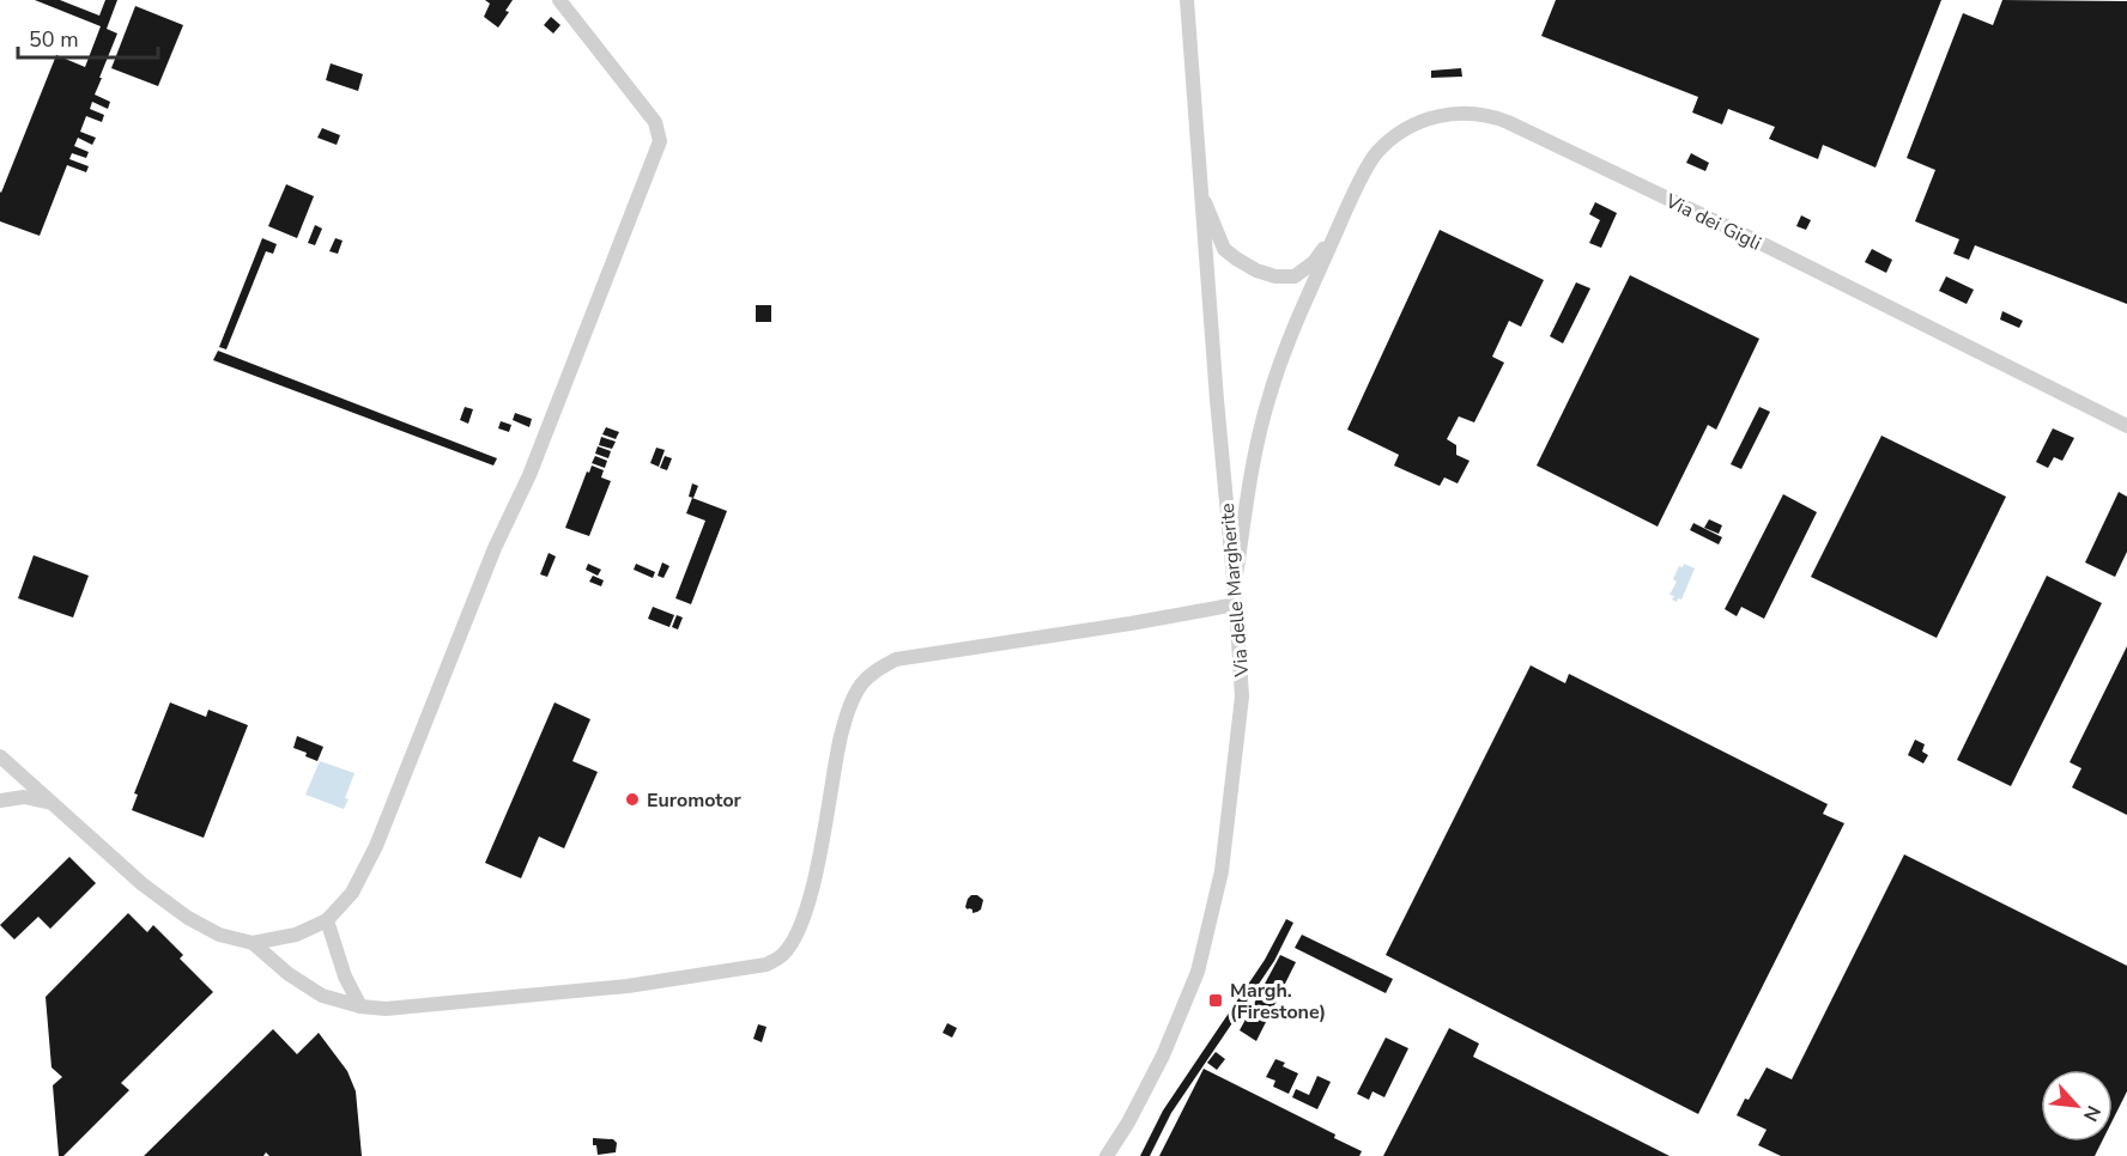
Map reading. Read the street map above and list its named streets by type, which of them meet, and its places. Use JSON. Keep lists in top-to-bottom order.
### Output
{
  "streets": {
    "street": ["Via dei Gigli", "Via delle Margherite"]
  },
  "crossings": [
    ["Via dei Gigli", "Via delle Margherite"]
  ],
  "places": {
    "other": ["Euromotor"],
    "transit": ["Margh. (Firestone)"]
  },
  "scale_bar": "50 m",
  "north": "bottom right"
}
